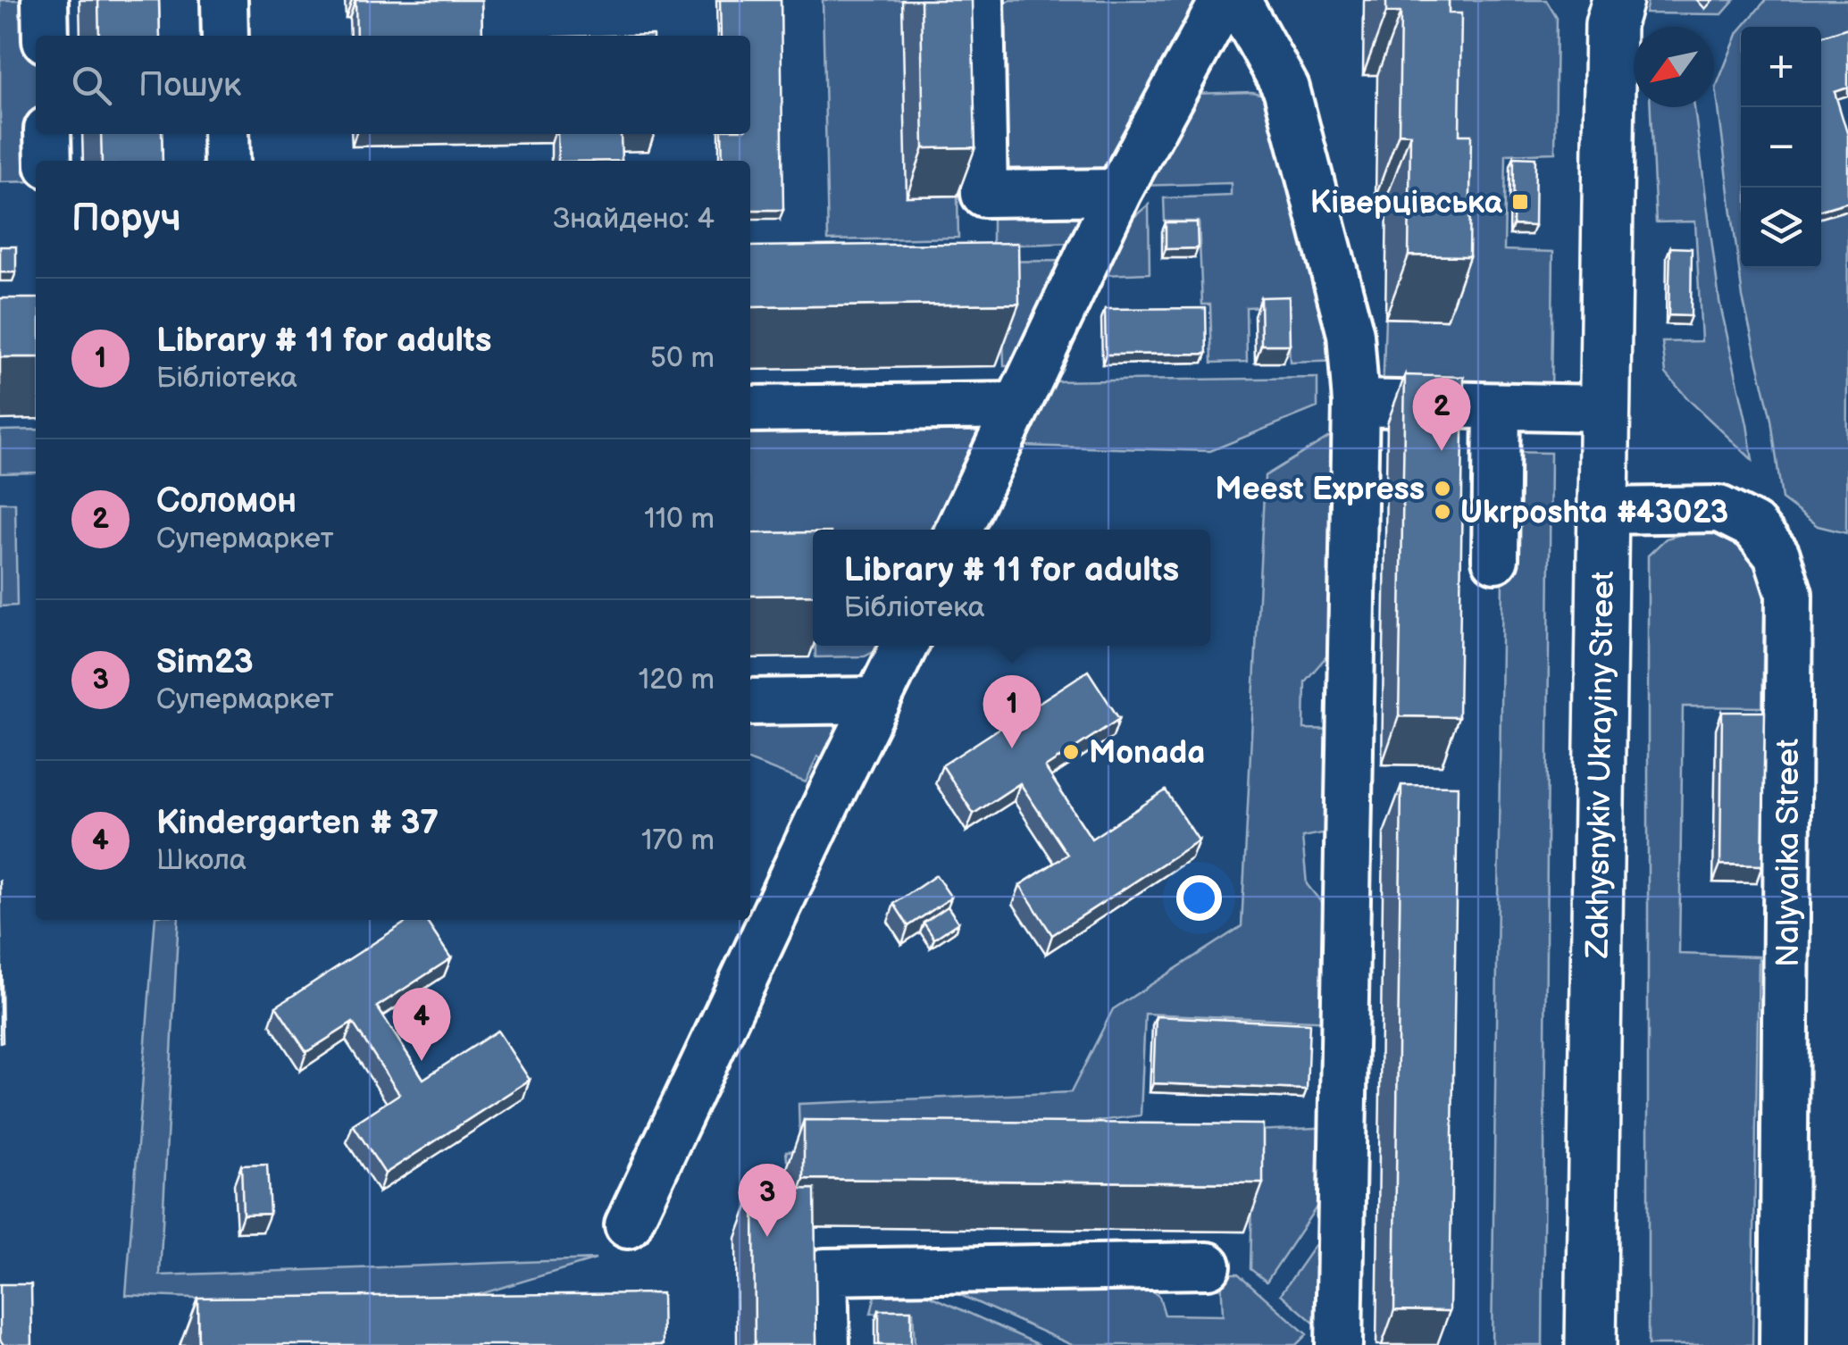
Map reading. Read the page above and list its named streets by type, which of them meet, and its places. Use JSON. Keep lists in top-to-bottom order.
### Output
{
  "streets": {
    "main road": ["Zakhysnykiv Ukrayiny Street"],
    "street": ["Nalyvaika Street"]
  },
  "crossings": [
    ["Zakhysnykiv Ukrayiny Street", "Nalyvaika Street"]
  ],
  "places": {
    "transit": ["Ківерцівська"],
    "other": ["Meest Express", "Ukrposhta #43023", "Monada"]
  },
  "north": "bottom left",
  "page": {
    "map_buttons": ["+", "−"],
    "search": "Пошук",
    "heading": ["Поруч", "Знайдено: 4"],
    "list": [
      {
        "mark": "1",
        "name": "Library # 11 for adults",
        "note": "Бібліотека",
        "value": "50 m"
      },
      {
        "mark": "2",
        "name": "Соломон",
        "note": "Супермаркет",
        "value": "110 m"
      },
      {
        "mark": "3",
        "name": "Sim23",
        "note": "Супермаркет",
        "value": "120 m"
      },
      {
        "mark": "4",
        "name": "Kindergarten # 37",
        "note": "Школа",
        "value": "170 m"
      }
    ],
    "pins": [
      "2",
      "1",
      "4",
      "3"
    ],
    "popup": ["Library # 11 for adults", "Бібліотека"]
  }
}
